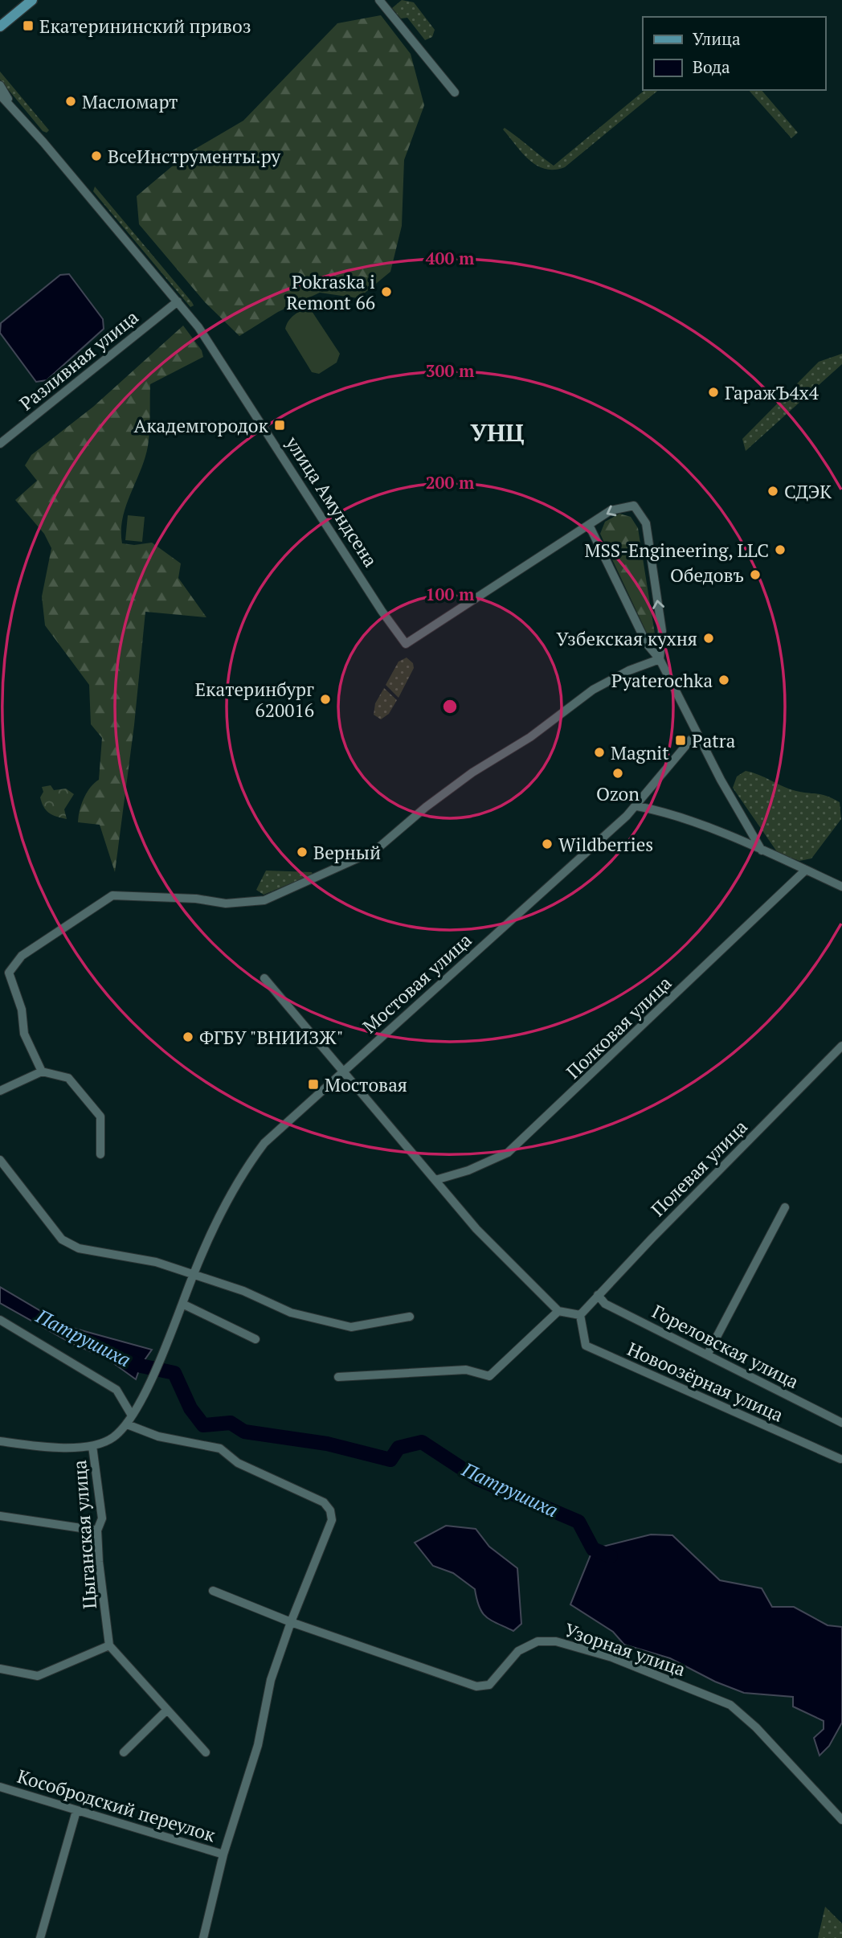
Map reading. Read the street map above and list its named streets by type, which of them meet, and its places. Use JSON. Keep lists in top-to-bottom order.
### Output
{
  "streets": {
    "street": [
      "Разливная улица",
      "улица Амундсена",
      "Мостовая улица",
      "Полковая улица",
      "Полевая улица",
      "Гореловская улица",
      "Новоозёрная улица",
      "Цыганская улица",
      "Узорная улица",
      "Кособродский переулок"
    ]
  },
  "crossings": [
    ["Разливная улица", "улица Амундсена"],
    ["Полевая улица", "Гореловская улица"],
    ["Полевая улица", "Новоозёрная улица"]
  ],
  "districts": ["УНЦ"],
  "water": ["Патрушиха"],
  "places": {
    "transit": [
      "Екатерининский привоз",
      "Академгородок",
      "Patra",
      "Мостовая"
    ],
    "other": [
      "Масломарт",
      "ВсеИнструменты.ру",
      "Pokraska i Remont 66",
      "ГаражЪ4х4",
      "СДЭК",
      "MSS-Engineering, LLC",
      "Обедовъ",
      "Узбекская кухня",
      "Pyaterochka",
      "Екатеринбург 620016",
      "Magnit",
      "Ozon",
      "Wildberries",
      "Верный",
      "ФГБУ \"ВНИИЗЖ\""
    ]
  },
  "legend": ["Улица", "Вода"],
  "rings": [
    "400 m",
    "300 m",
    "200 m",
    "100 m"
  ]
}
